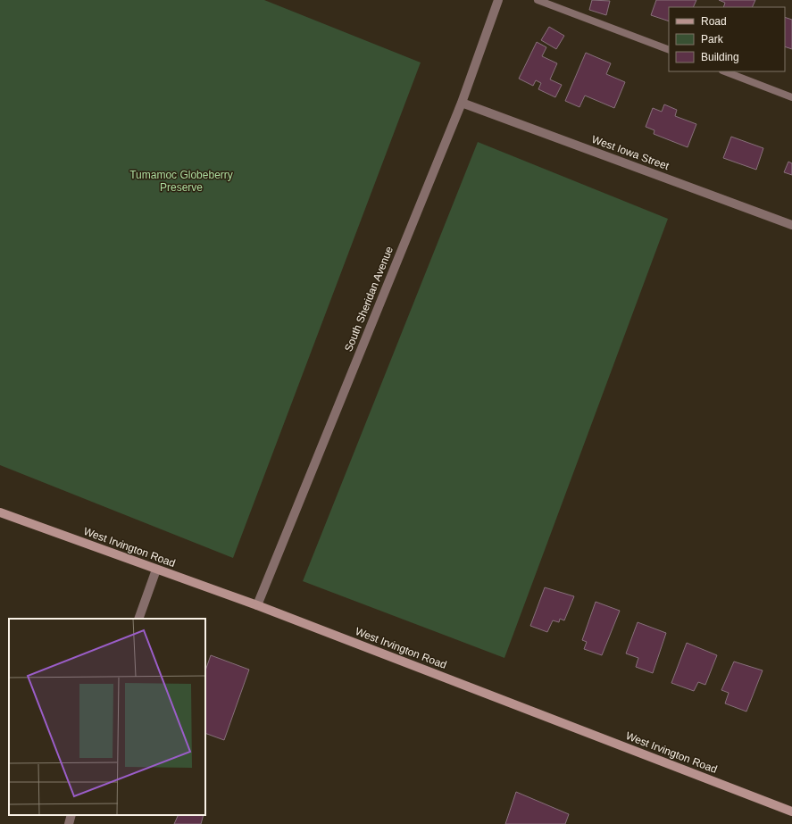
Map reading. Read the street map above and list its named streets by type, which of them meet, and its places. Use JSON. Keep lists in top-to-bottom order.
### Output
{
  "streets": {
    "street": ["West Iowa Street", "South Sheridan Avenue", "West Irvington Road"]
  },
  "crossings": [
    ["West Iowa Street", "South Sheridan Avenue"],
    ["South Sheridan Avenue", "West Irvington Road"]
  ],
  "parks": ["Tumamoc Globeberry Preserve"],
  "legend": ["Road", "Park", "Building"]
}
